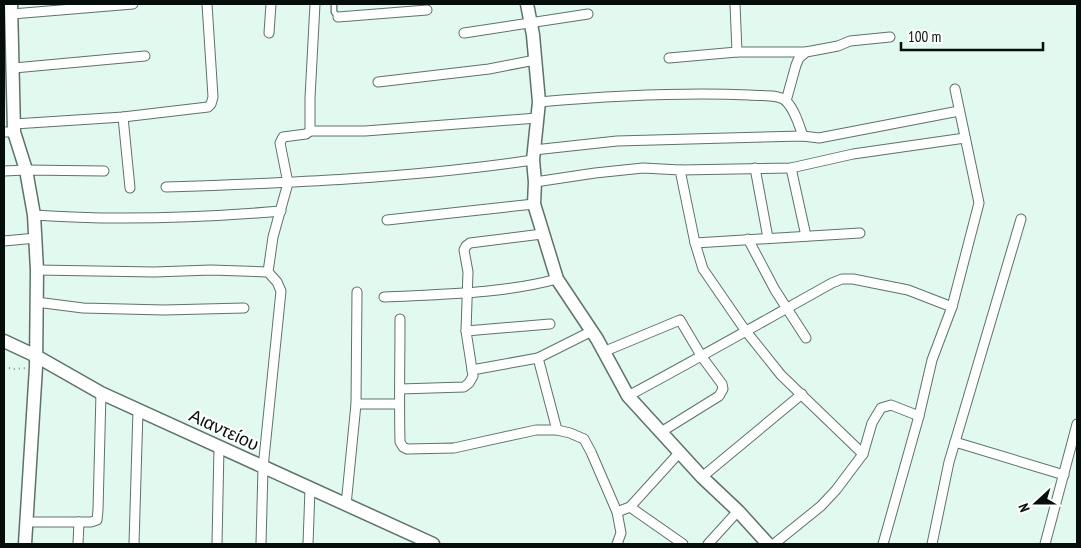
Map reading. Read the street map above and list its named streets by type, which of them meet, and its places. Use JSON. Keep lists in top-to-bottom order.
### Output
{
  "streets": {
    "street": ["Αιαντείου"]
  },
  "scale_bar": "100 m",
  "north": "left"
}
